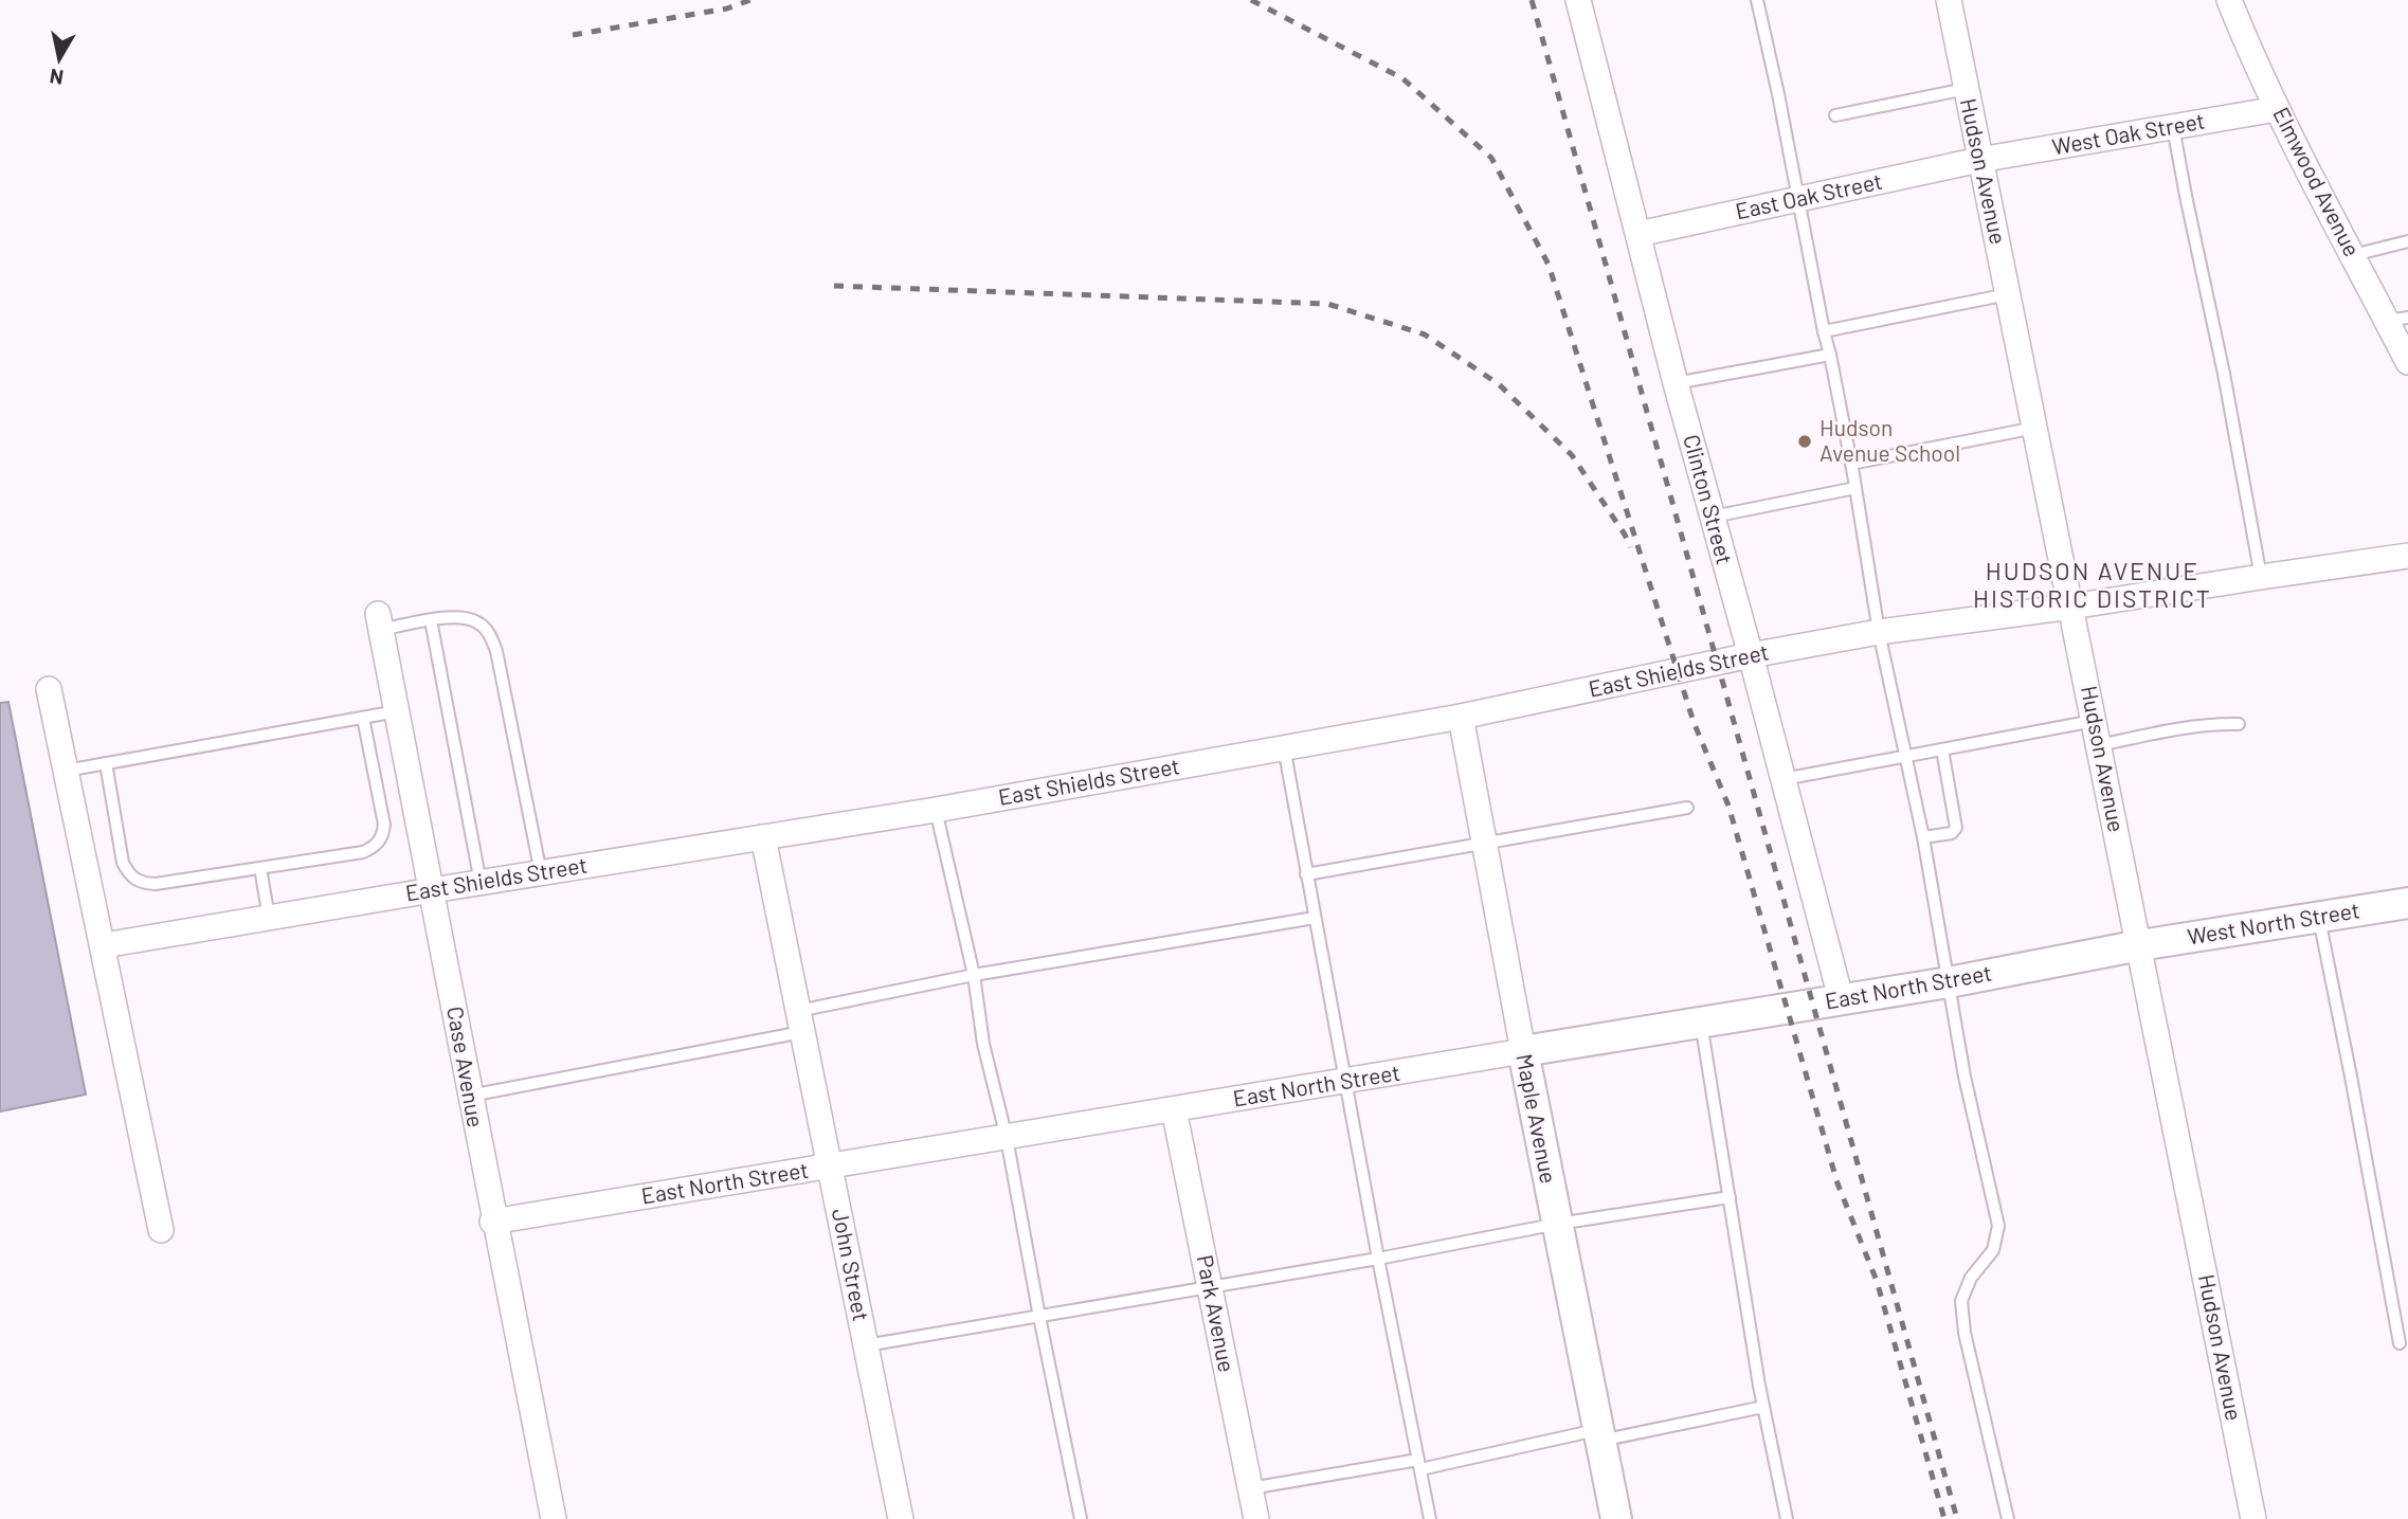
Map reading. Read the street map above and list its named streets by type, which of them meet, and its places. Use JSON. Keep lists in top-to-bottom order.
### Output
{
  "streets": {
    "street": [
      "West Oak Street",
      "Hudson Avenue",
      "Elmwood Avenue",
      "East Oak Street",
      "Clinton Street",
      "East Shields Street",
      "West North Street",
      "East North Street",
      "Case Avenue",
      "Maple Avenue",
      "John Street",
      "Park Avenue"
    ]
  },
  "crossings": [
    ["West Oak Street", "Hudson Avenue"],
    ["West Oak Street", "Elmwood Avenue"],
    ["West Oak Street", "East Oak Street"],
    ["Hudson Avenue", "East Oak Street"],
    ["Hudson Avenue", "East Shields Street"],
    ["Hudson Avenue", "West North Street"],
    ["Hudson Avenue", "East North Street"],
    ["East Oak Street", "Clinton Street"],
    ["Clinton Street", "East Shields Street"],
    ["Clinton Street", "East North Street"],
    ["East Shields Street", "Case Avenue"],
    ["East Shields Street", "Maple Avenue"],
    ["East Shields Street", "John Street"],
    ["West North Street", "East North Street"],
    ["East North Street", "Case Avenue"],
    ["East North Street", "Maple Avenue"],
    ["East North Street", "John Street"],
    ["East North Street", "Park Avenue"]
  ],
  "districts": ["HUDSON AVENUE HISTORIC DISTRICT"],
  "places": ["Hudson Avenue School"],
  "north": "bottom"
}
